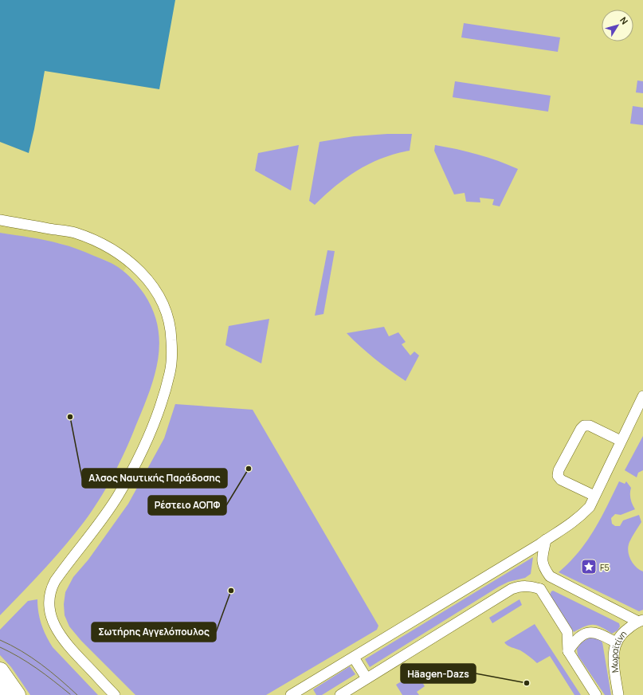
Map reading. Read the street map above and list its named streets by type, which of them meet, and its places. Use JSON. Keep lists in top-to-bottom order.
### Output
{
  "streets": {
    "street": ["Μωραϊτίνη"]
  },
  "places": {
    "other": [
      "Αλσος Ναυτικής Παράδοσης",
      "Ρέστειο ΑΟΠΦ",
      "Σωτήρης Αγγελόπουλος",
      "Häagen-Dazs"
    ],
    "place": ["F5"]
  },
  "north": "top right"
}
